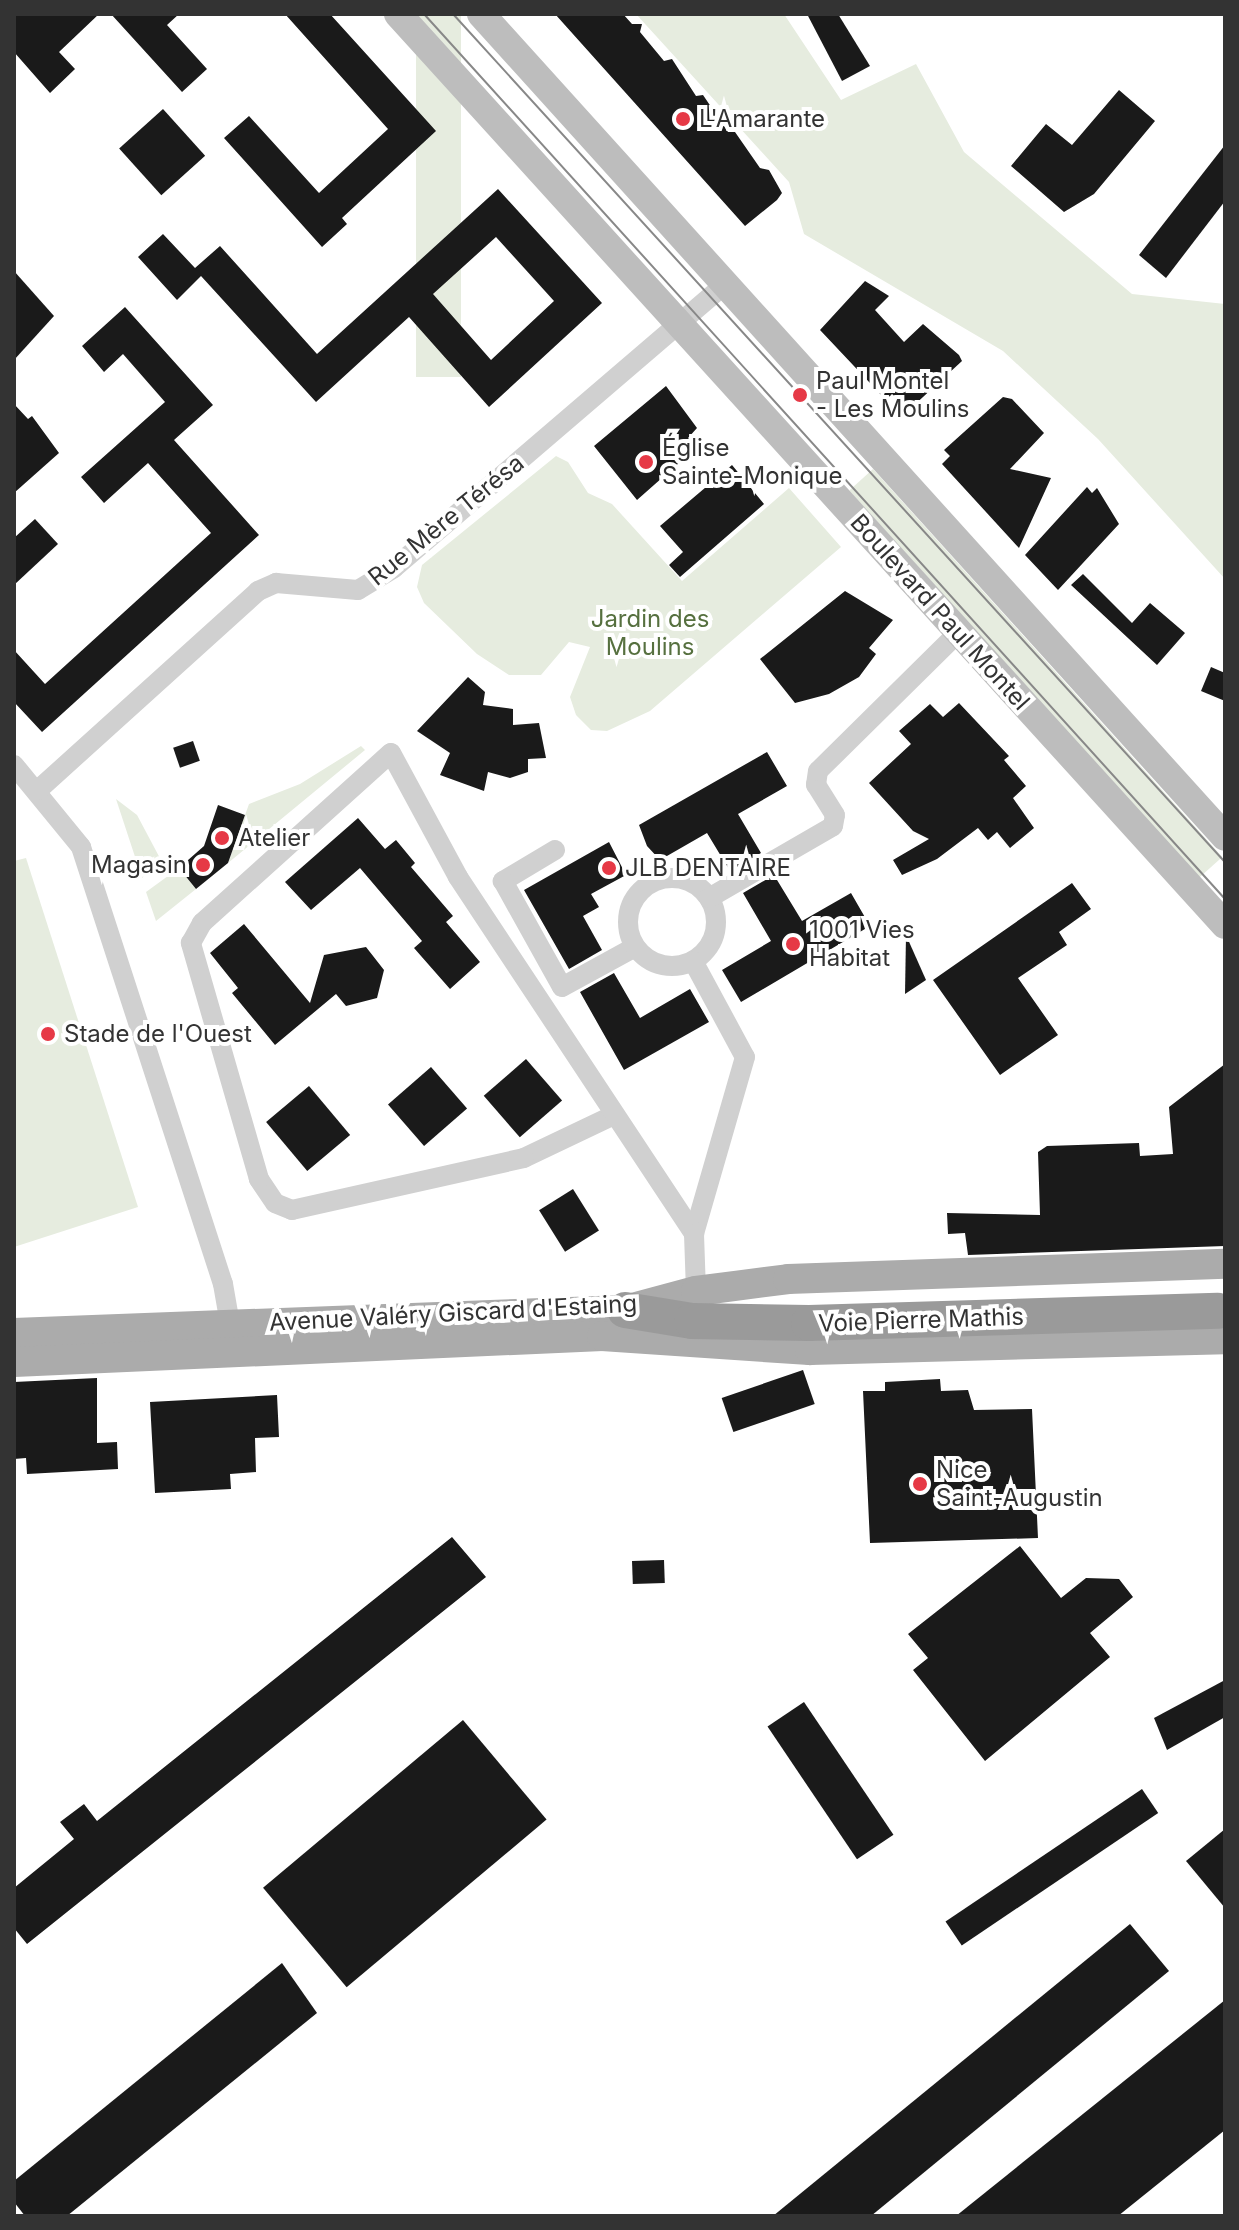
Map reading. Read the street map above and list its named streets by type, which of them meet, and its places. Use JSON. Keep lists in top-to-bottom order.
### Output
{
  "streets": {
    "highway": ["Voie Pierre Mathis"],
    "main road": ["Boulevard Paul Montel", "Avenue Valéry Giscard d'Estaing"],
    "street": ["Rue Mère Térésa"]
  },
  "crossings": [
    ["Rue Mère Térésa", "Boulevard Paul Montel"],
    ["Avenue Valéry Giscard d'Estaing", "Voie Pierre Mathis"]
  ],
  "parks": ["Jardin des Moulins"],
  "places": [
    "L'Amarante",
    "Paul Montel - Les Moulins",
    "Église Sainte-Monique",
    "Atelier",
    "Magasin",
    "JLB DENTAIRE",
    "1001 Vies Habitat",
    "Stade de l'Ouest",
    "Nice Saint-Augustin"
  ]
}
